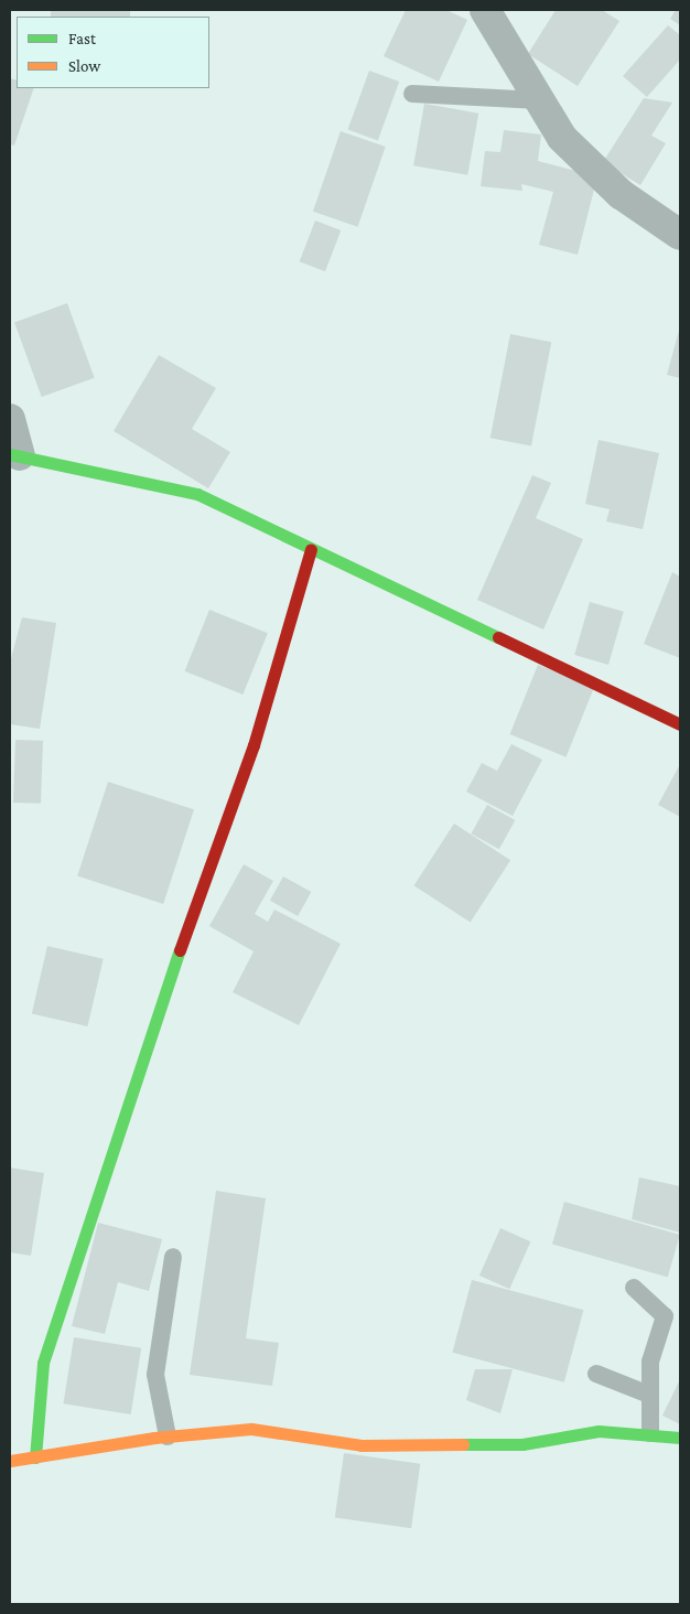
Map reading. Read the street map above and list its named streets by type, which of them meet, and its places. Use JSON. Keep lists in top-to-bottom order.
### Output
{
  "legend": ["Fast", "Slow"]
}
